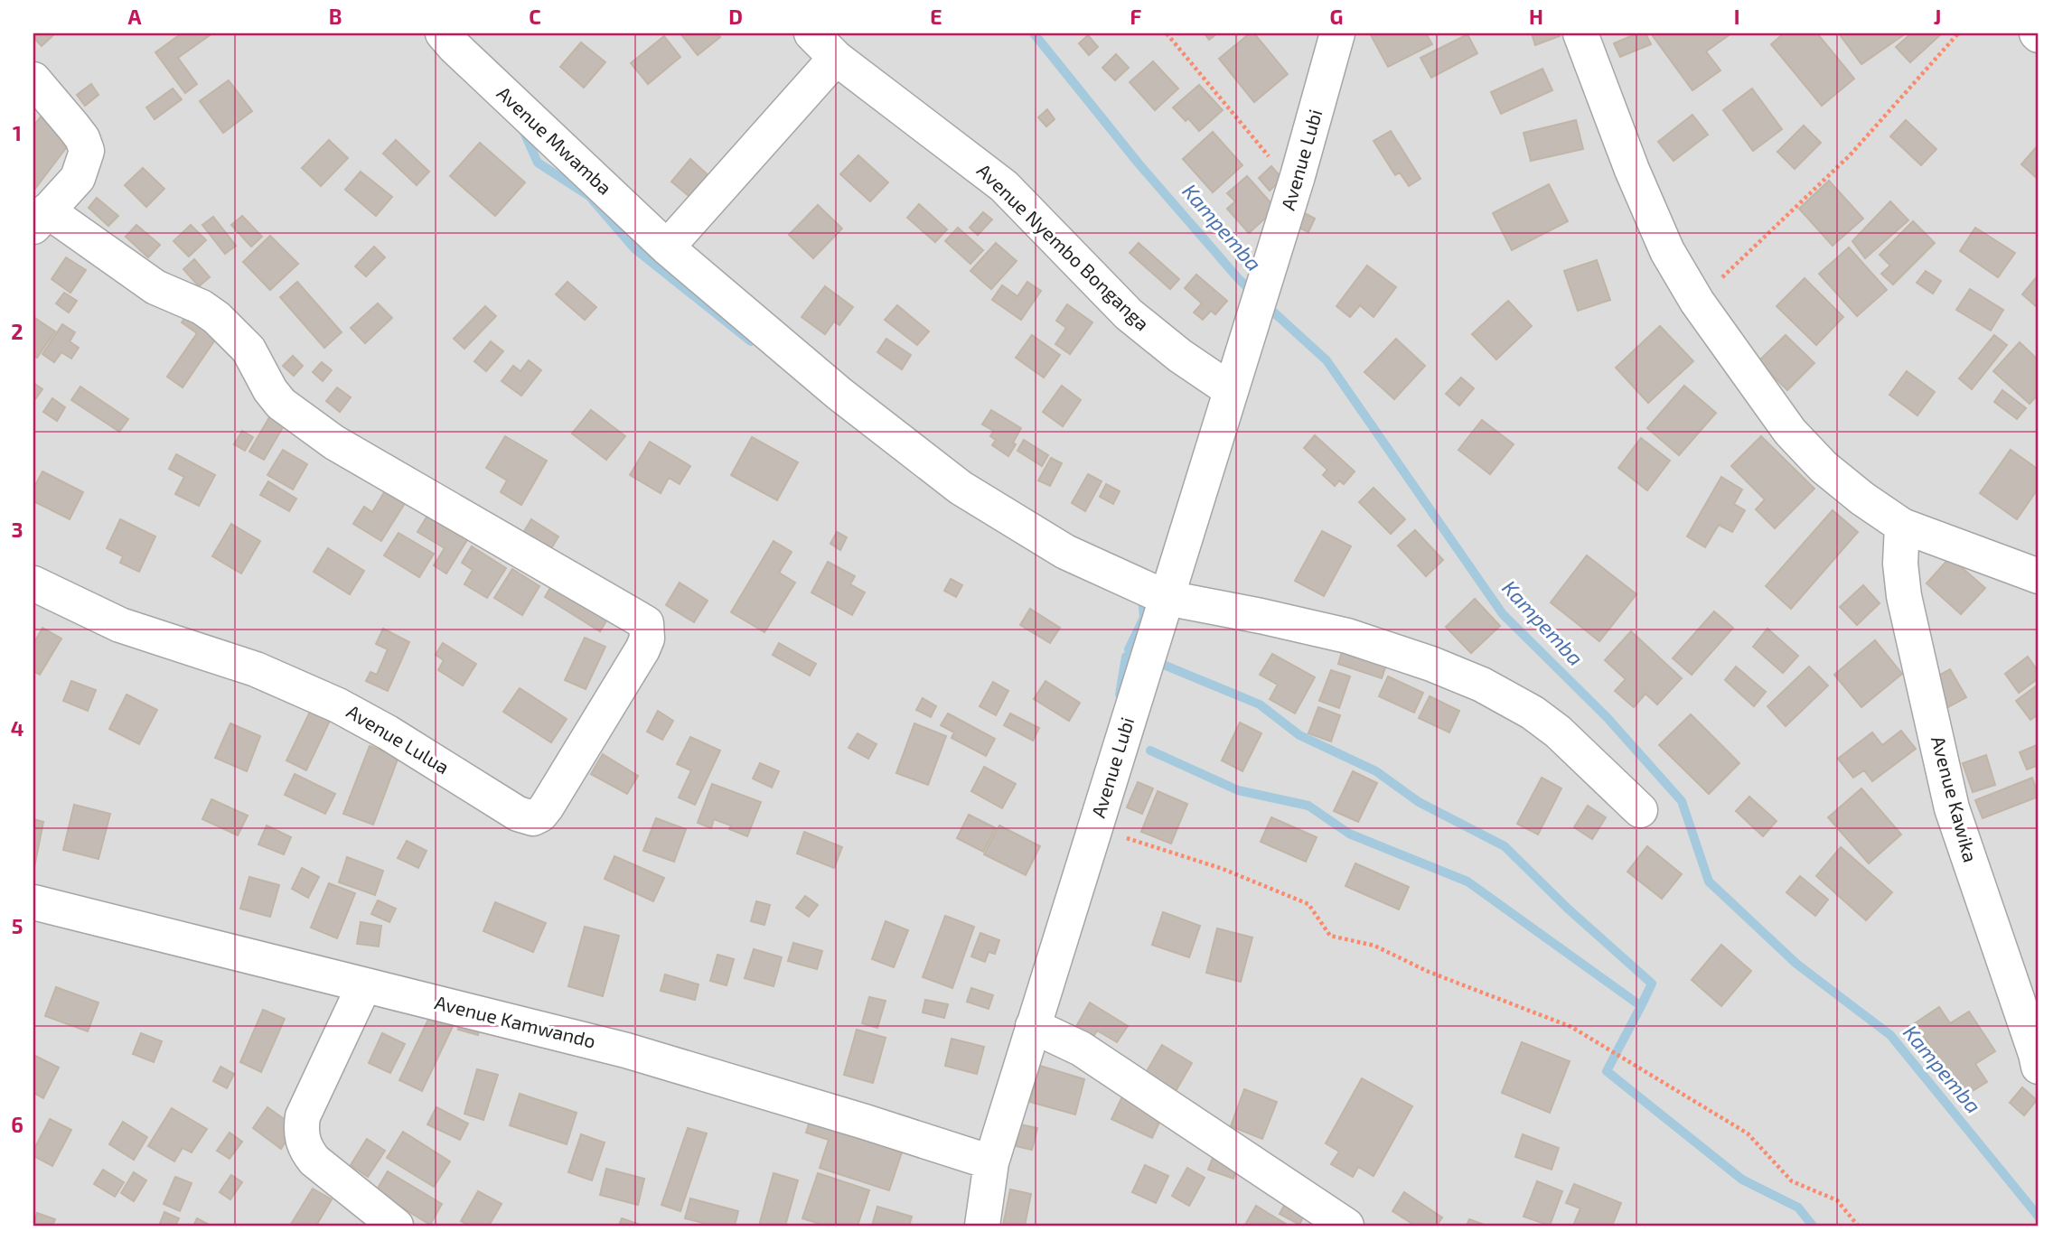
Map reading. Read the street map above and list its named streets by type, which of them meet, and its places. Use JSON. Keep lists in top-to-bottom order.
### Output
{
  "streets": {
    "street": [
      "Avenue Mwamba",
      "Avenue Lubi",
      "Avenue Nyembo Bonganga",
      "Avenue Lulua",
      "Avenue Kawika",
      "Avenue Kamwando"
    ]
  },
  "crossings": [
    ["Avenue Mwamba", "Avenue Lubi"],
    ["Avenue Lubi", "Avenue Nyembo Bonganga"],
    ["Avenue Lubi", "Avenue Kamwando"]
  ],
  "water": ["Kampemba"],
  "grid": {
    "columns": [
      "A",
      "B",
      "C",
      "D",
      "E",
      "F",
      "G",
      "H",
      "I",
      "J"
    ],
    "rows": [
      "1",
      "2",
      "3",
      "4",
      "5",
      "6"
    ]
  }
}
